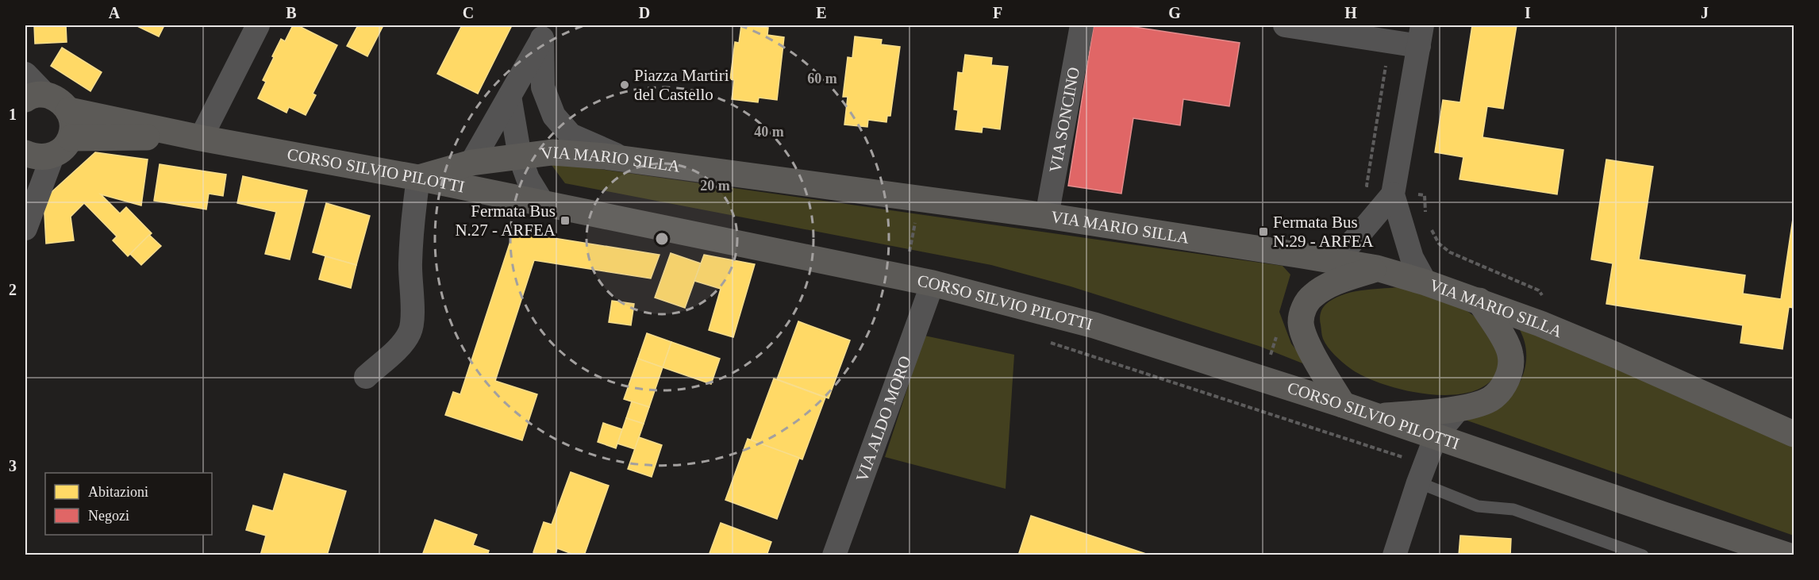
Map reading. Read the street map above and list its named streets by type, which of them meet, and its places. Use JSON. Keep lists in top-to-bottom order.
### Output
{
  "streets": {
    "street": [
      "VIA SONCINO",
      "VIA MARIO SILLA",
      "CORSO SILVIO PILOTTI",
      "VIA ALDO MORO"
    ]
  },
  "crossings": [
    ["VIA SONCINO", "VIA MARIO SILLA"],
    ["VIA MARIO SILLA", "CORSO SILVIO PILOTTI"],
    ["CORSO SILVIO PILOTTI", "VIA ALDO MORO"]
  ],
  "places": {
    "other": ["Piazza Martiri del Castello"],
    "transit": ["Fermata Bus N.27 - ARFEA", "Fermata Bus N.29 - ARFEA"]
  },
  "legend": ["Abitazioni", "Negozi"],
  "grid": {
    "columns": [
      "A",
      "B",
      "C",
      "D",
      "E",
      "F",
      "G",
      "H",
      "I",
      "J"
    ],
    "rows": ["1", "2", "3"]
  },
  "rings": ["60 m", "40 m", "20 m"]
}
